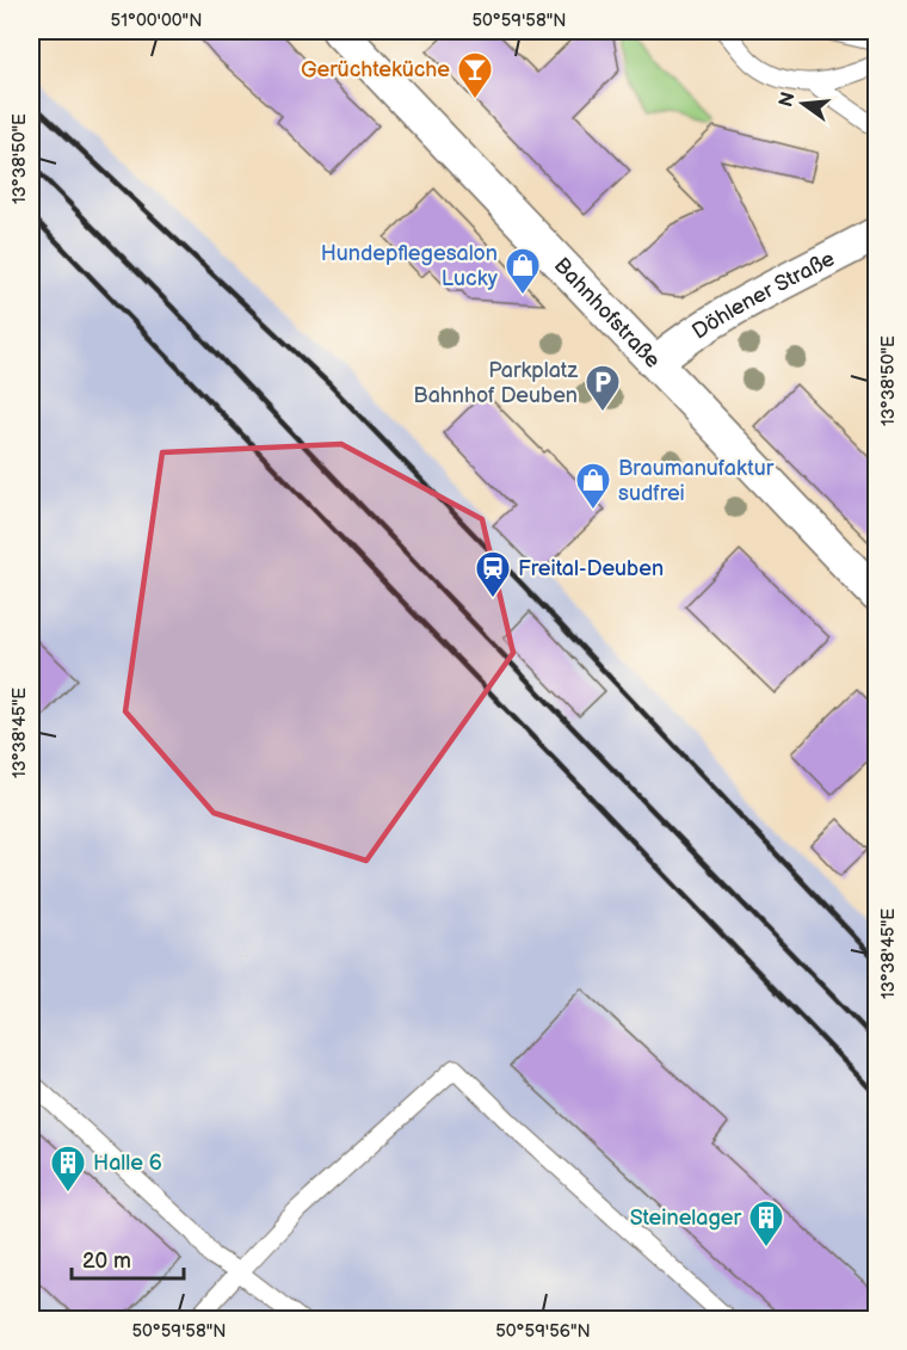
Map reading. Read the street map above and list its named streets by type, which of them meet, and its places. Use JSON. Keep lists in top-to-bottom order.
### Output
{
  "streets": {
    "street": ["Döhlener Straße", "Bahnhofstraße"]
  },
  "crossings": [
    ["Döhlener Straße", "Bahnhofstraße"]
  ],
  "places": {
    "bar": ["Gerüchteküche"],
    "shop": ["Hundepflegesalon Lucky", "Braumanufaktur sudfrei"],
    "parking": ["Parkplatz Bahnhof Deuben"],
    "station": ["Freital-Deuben"],
    "building": ["Halle 6", "Steinelager"]
  },
  "scale_bar": "20 m",
  "north": "left",
  "coordinates": [
    "51°00'00\"N",
    "50°59'58\"N",
    "13°38'50\"E",
    "13°38'45\"E",
    "50°59'56\"N"
  ]
}
